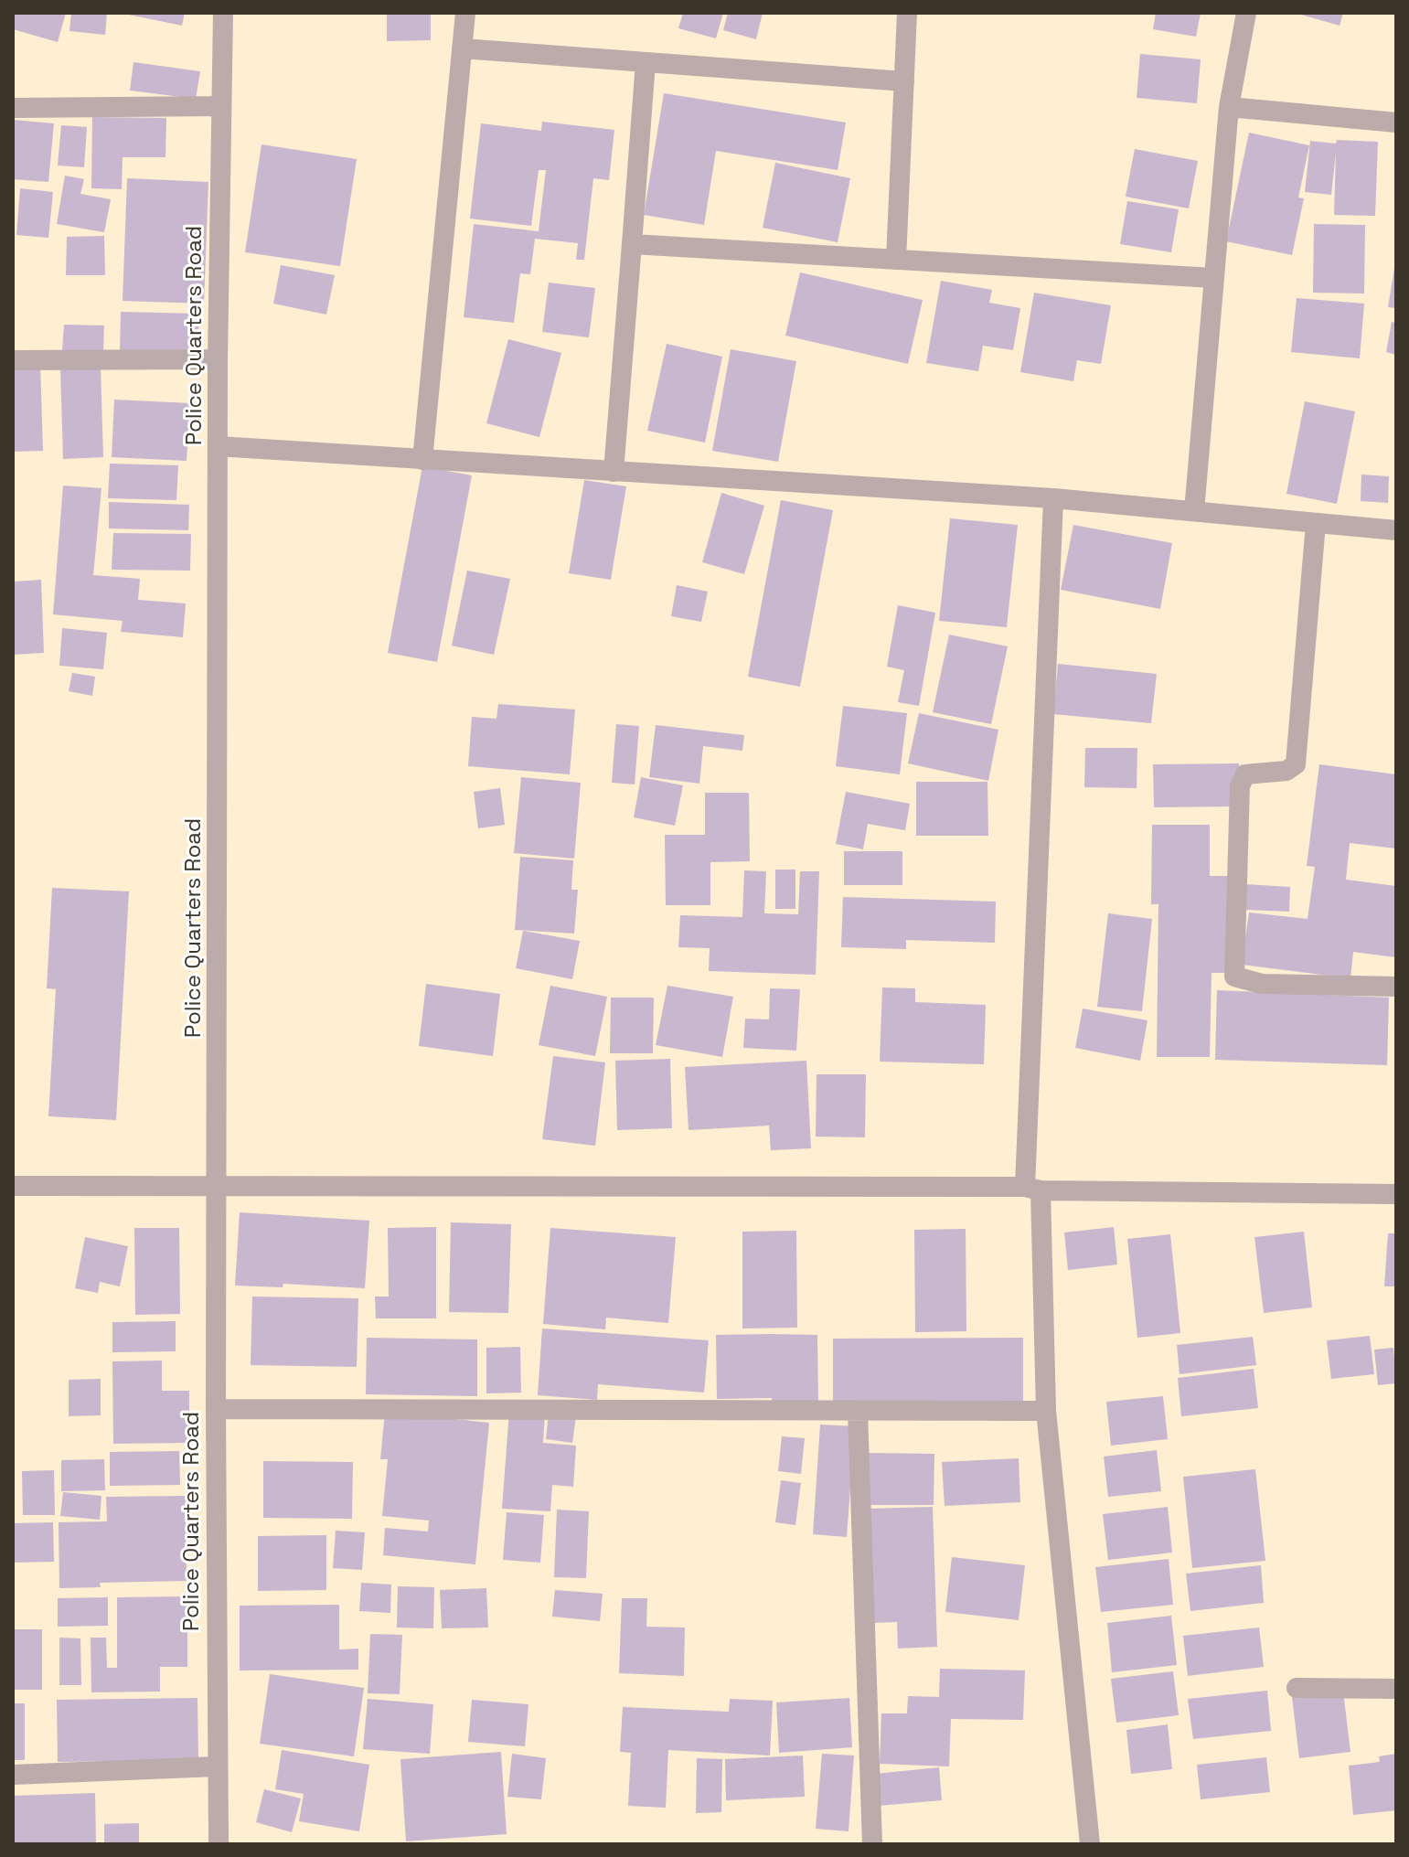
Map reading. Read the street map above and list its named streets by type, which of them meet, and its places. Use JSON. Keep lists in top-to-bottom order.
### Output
{
  "streets": {
    "street": ["Police Quarters Road"]
  }
}
